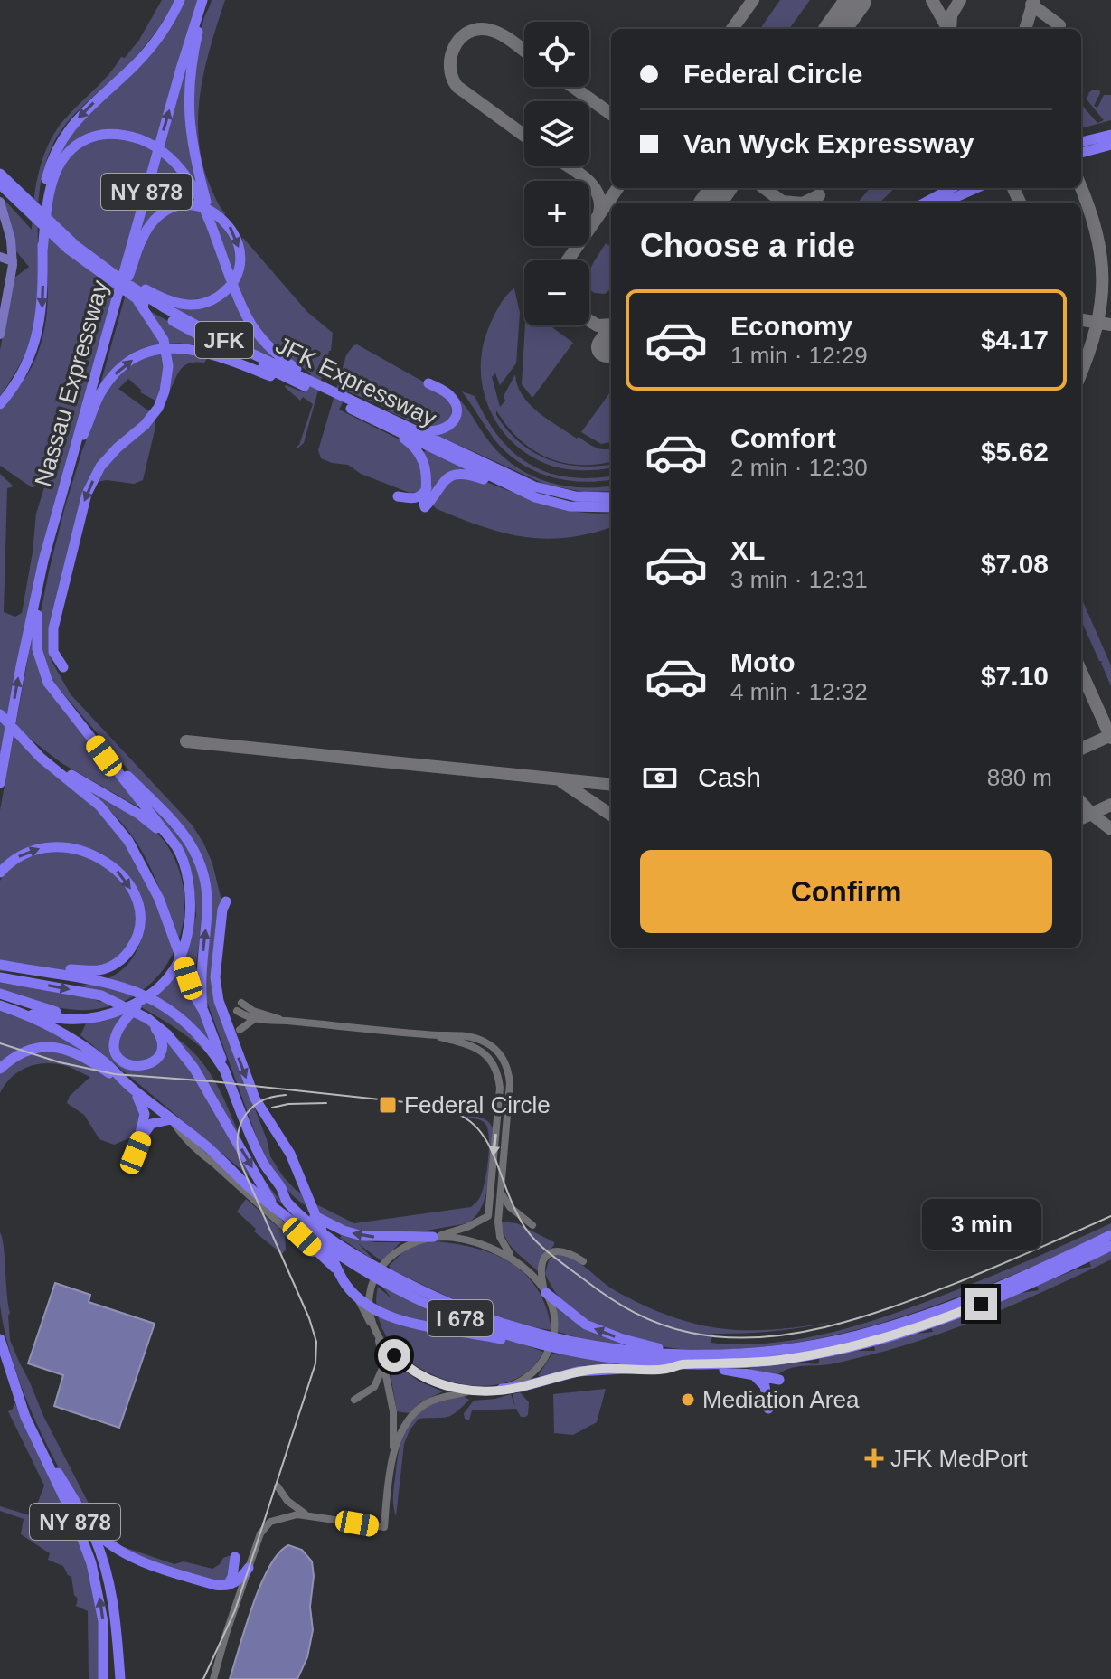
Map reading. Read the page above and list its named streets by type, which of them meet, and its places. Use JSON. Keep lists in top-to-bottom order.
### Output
{
  "streets": {
    "highway": [
      "NY 878",
      "JFK",
      "JFK Expressway",
      "Nassau Expressway",
      "I 678"
    ]
  },
  "places": {
    "transit": ["Federal Circle"],
    "other": ["Mediation Area"],
    "health": ["JFK MedPort"]
  },
  "page": {
    "map_buttons": ["+", "−"],
    "banner": ["Federal Circle", "Van Wyck Expressway"],
    "heading": "Choose a ride",
    "list": [
      {
        "name": "Economy",
        "note": "1 min · 12:29",
        "value": "$4.17"
      },
      {
        "name": "Comfort",
        "note": "2 min · 12:30",
        "value": "$5.62"
      },
      {
        "name": "XL",
        "note": "3 min · 12:31",
        "value": "$7.08"
      },
      {
        "name": "Moto",
        "note": "4 min · 12:32",
        "value": "$7.10"
      }
    ],
    "pay": ["Cash", "880 m"],
    "buttons": "Confirm",
    "bubble": "3 min"
  }
}
